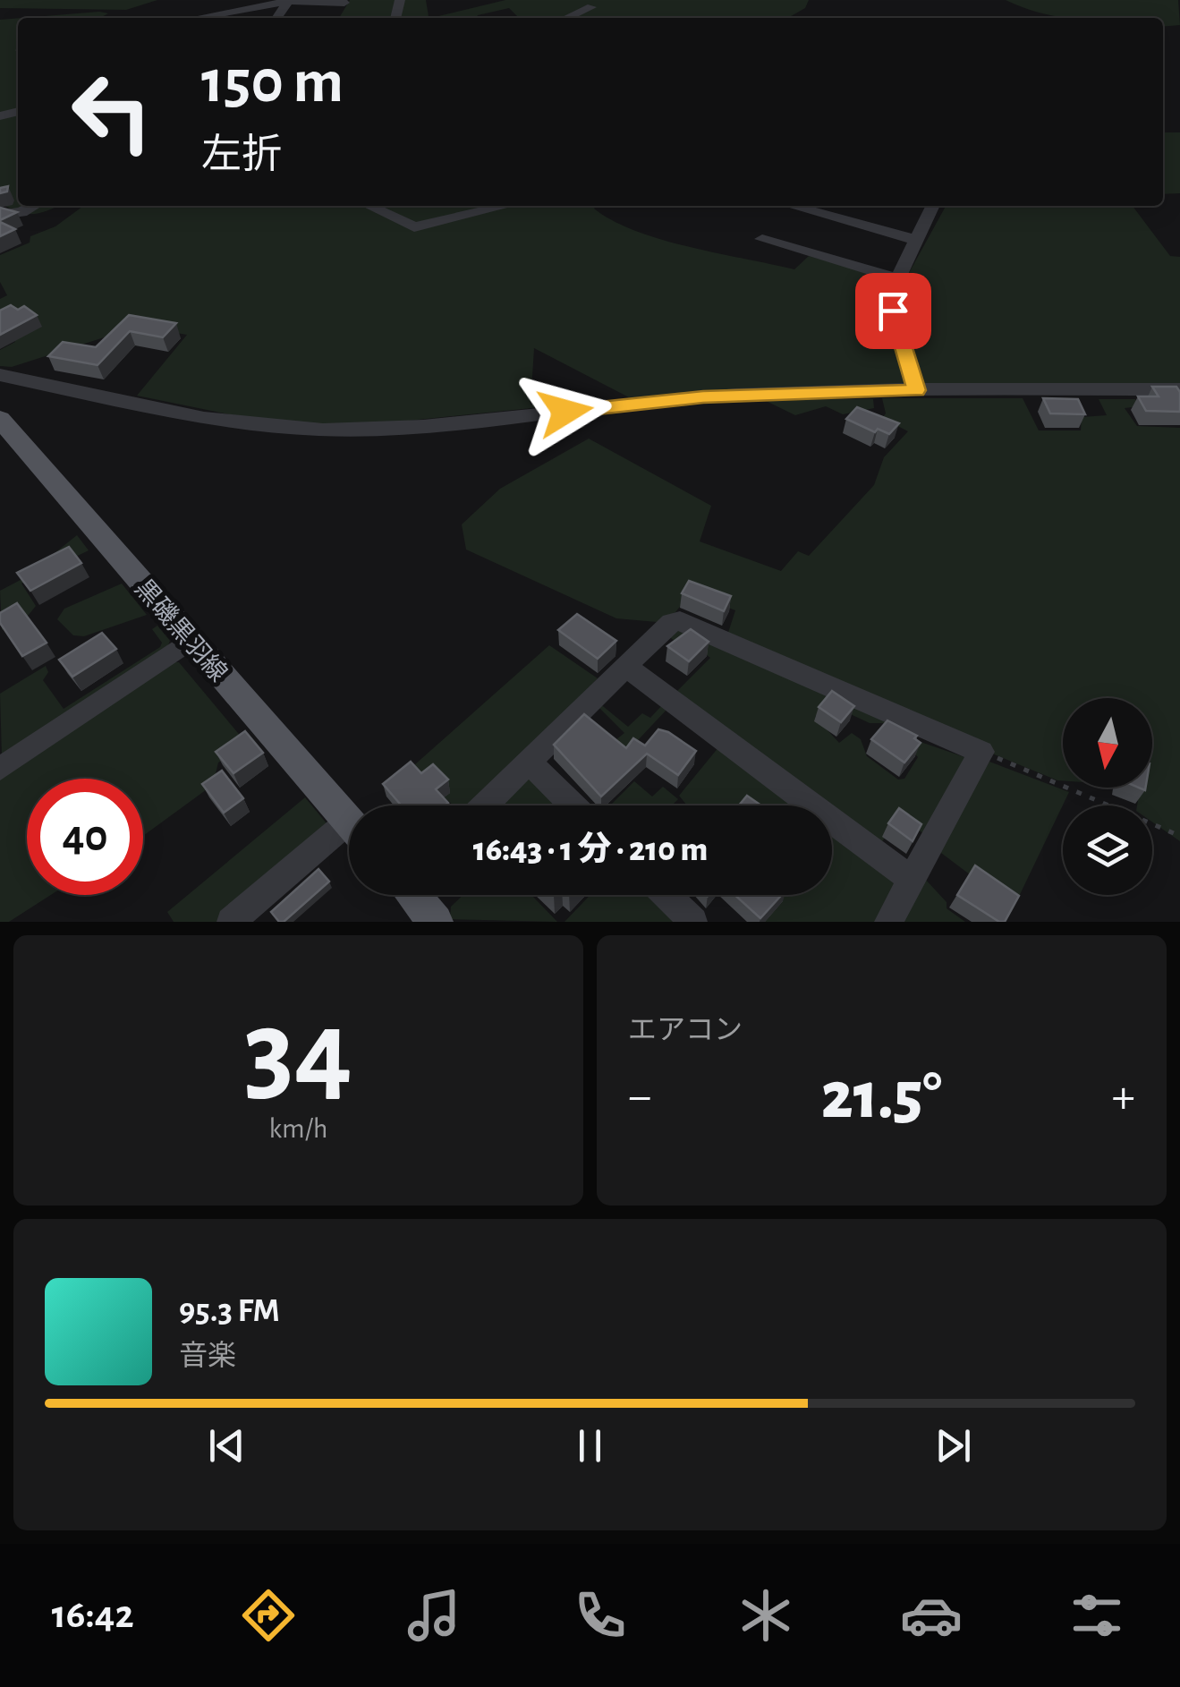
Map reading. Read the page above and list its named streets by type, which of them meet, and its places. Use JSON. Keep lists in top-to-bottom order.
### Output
{
  "streets": {
    "main road": ["黒磯黒羽線"]
  },
  "north": "bottom",
  "page": {
    "turn": ["150 m", "左折"],
    "limit": "40",
    "trip": "16:43 · 1 分 · 210 m",
    "tile": [
      ["34", "km/h"],
      "エアコン"
    ],
    "heat": ["−", "21.5°", "+"],
    "song": ["95.3 FM", "音楽"],
    "tabs": "16:42"
  }
}
